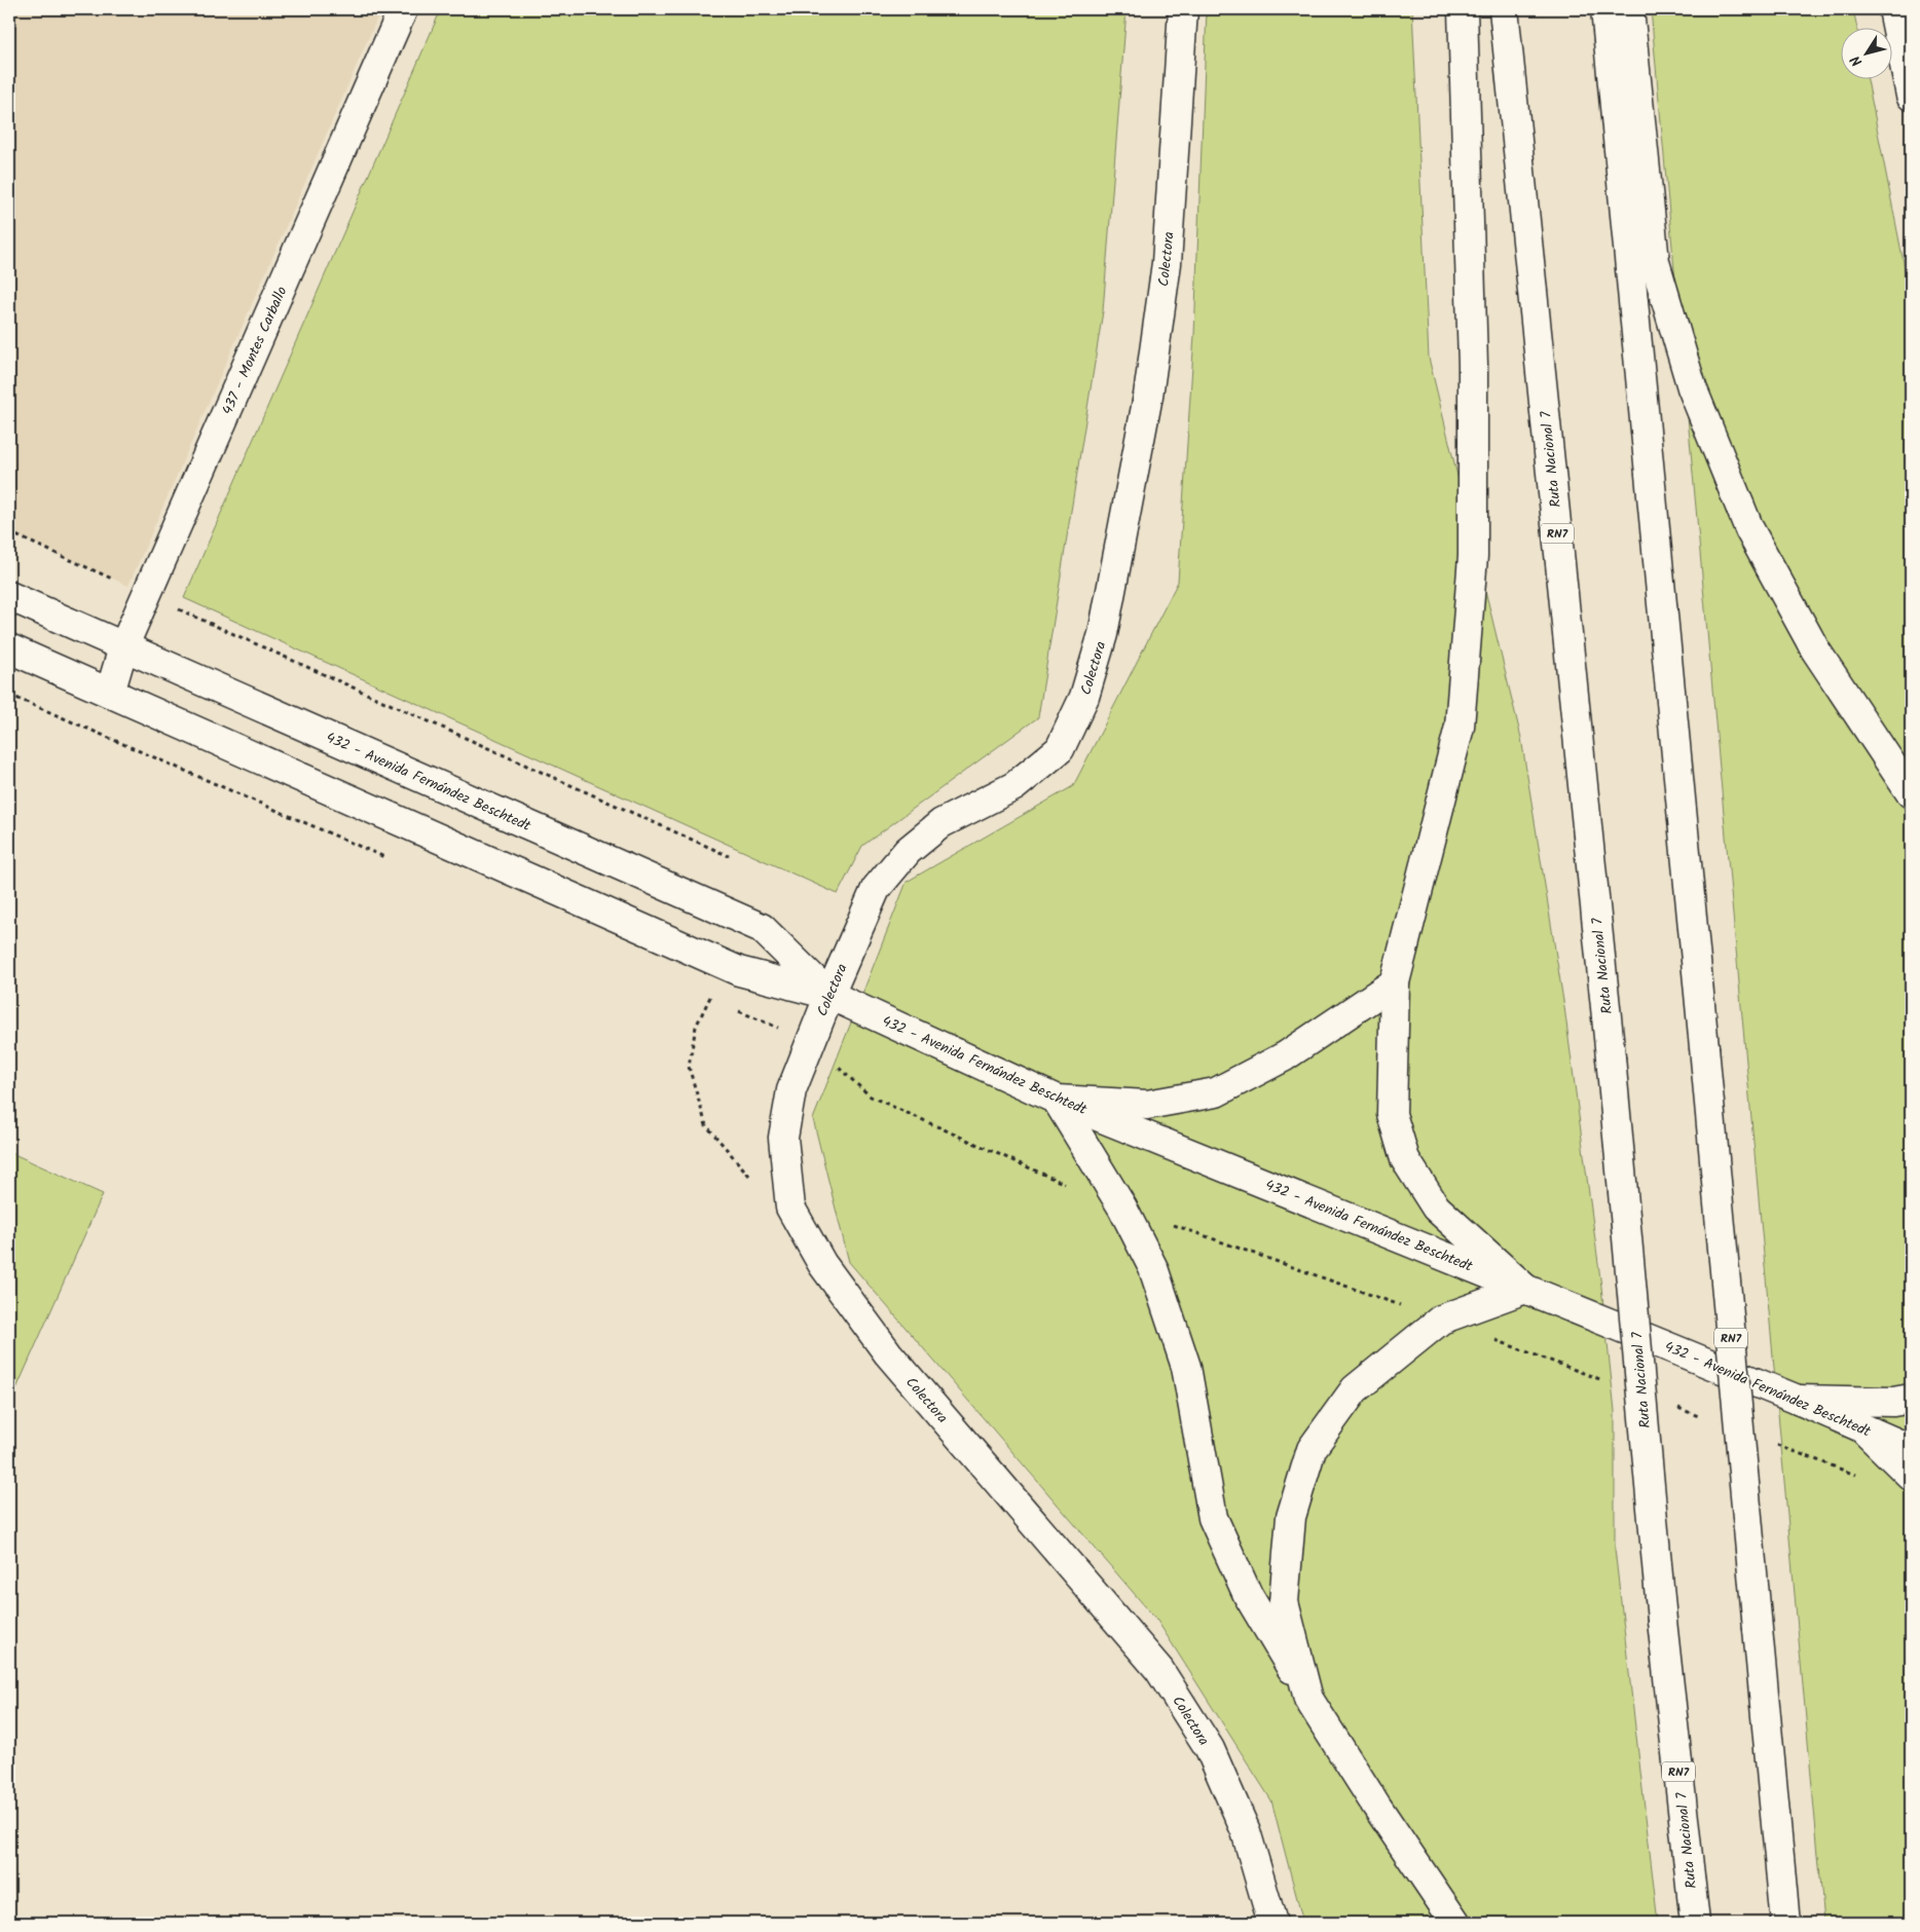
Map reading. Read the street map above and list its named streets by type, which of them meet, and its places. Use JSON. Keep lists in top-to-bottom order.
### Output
{
  "streets": {
    "main road": [
      "Colectora",
      "437 - Montes Carballo",
      "Ruta Nacional 7",
      "RN7",
      "432 - Avenida Fernández Beschtedt"
    ]
  },
  "crossings": [
    ["Colectora", "432 - Avenida Fernández Beschtedt"],
    ["437 - Montes Carballo", "432 - Avenida Fernández Beschtedt"]
  ],
  "north": "bottom left"
}
